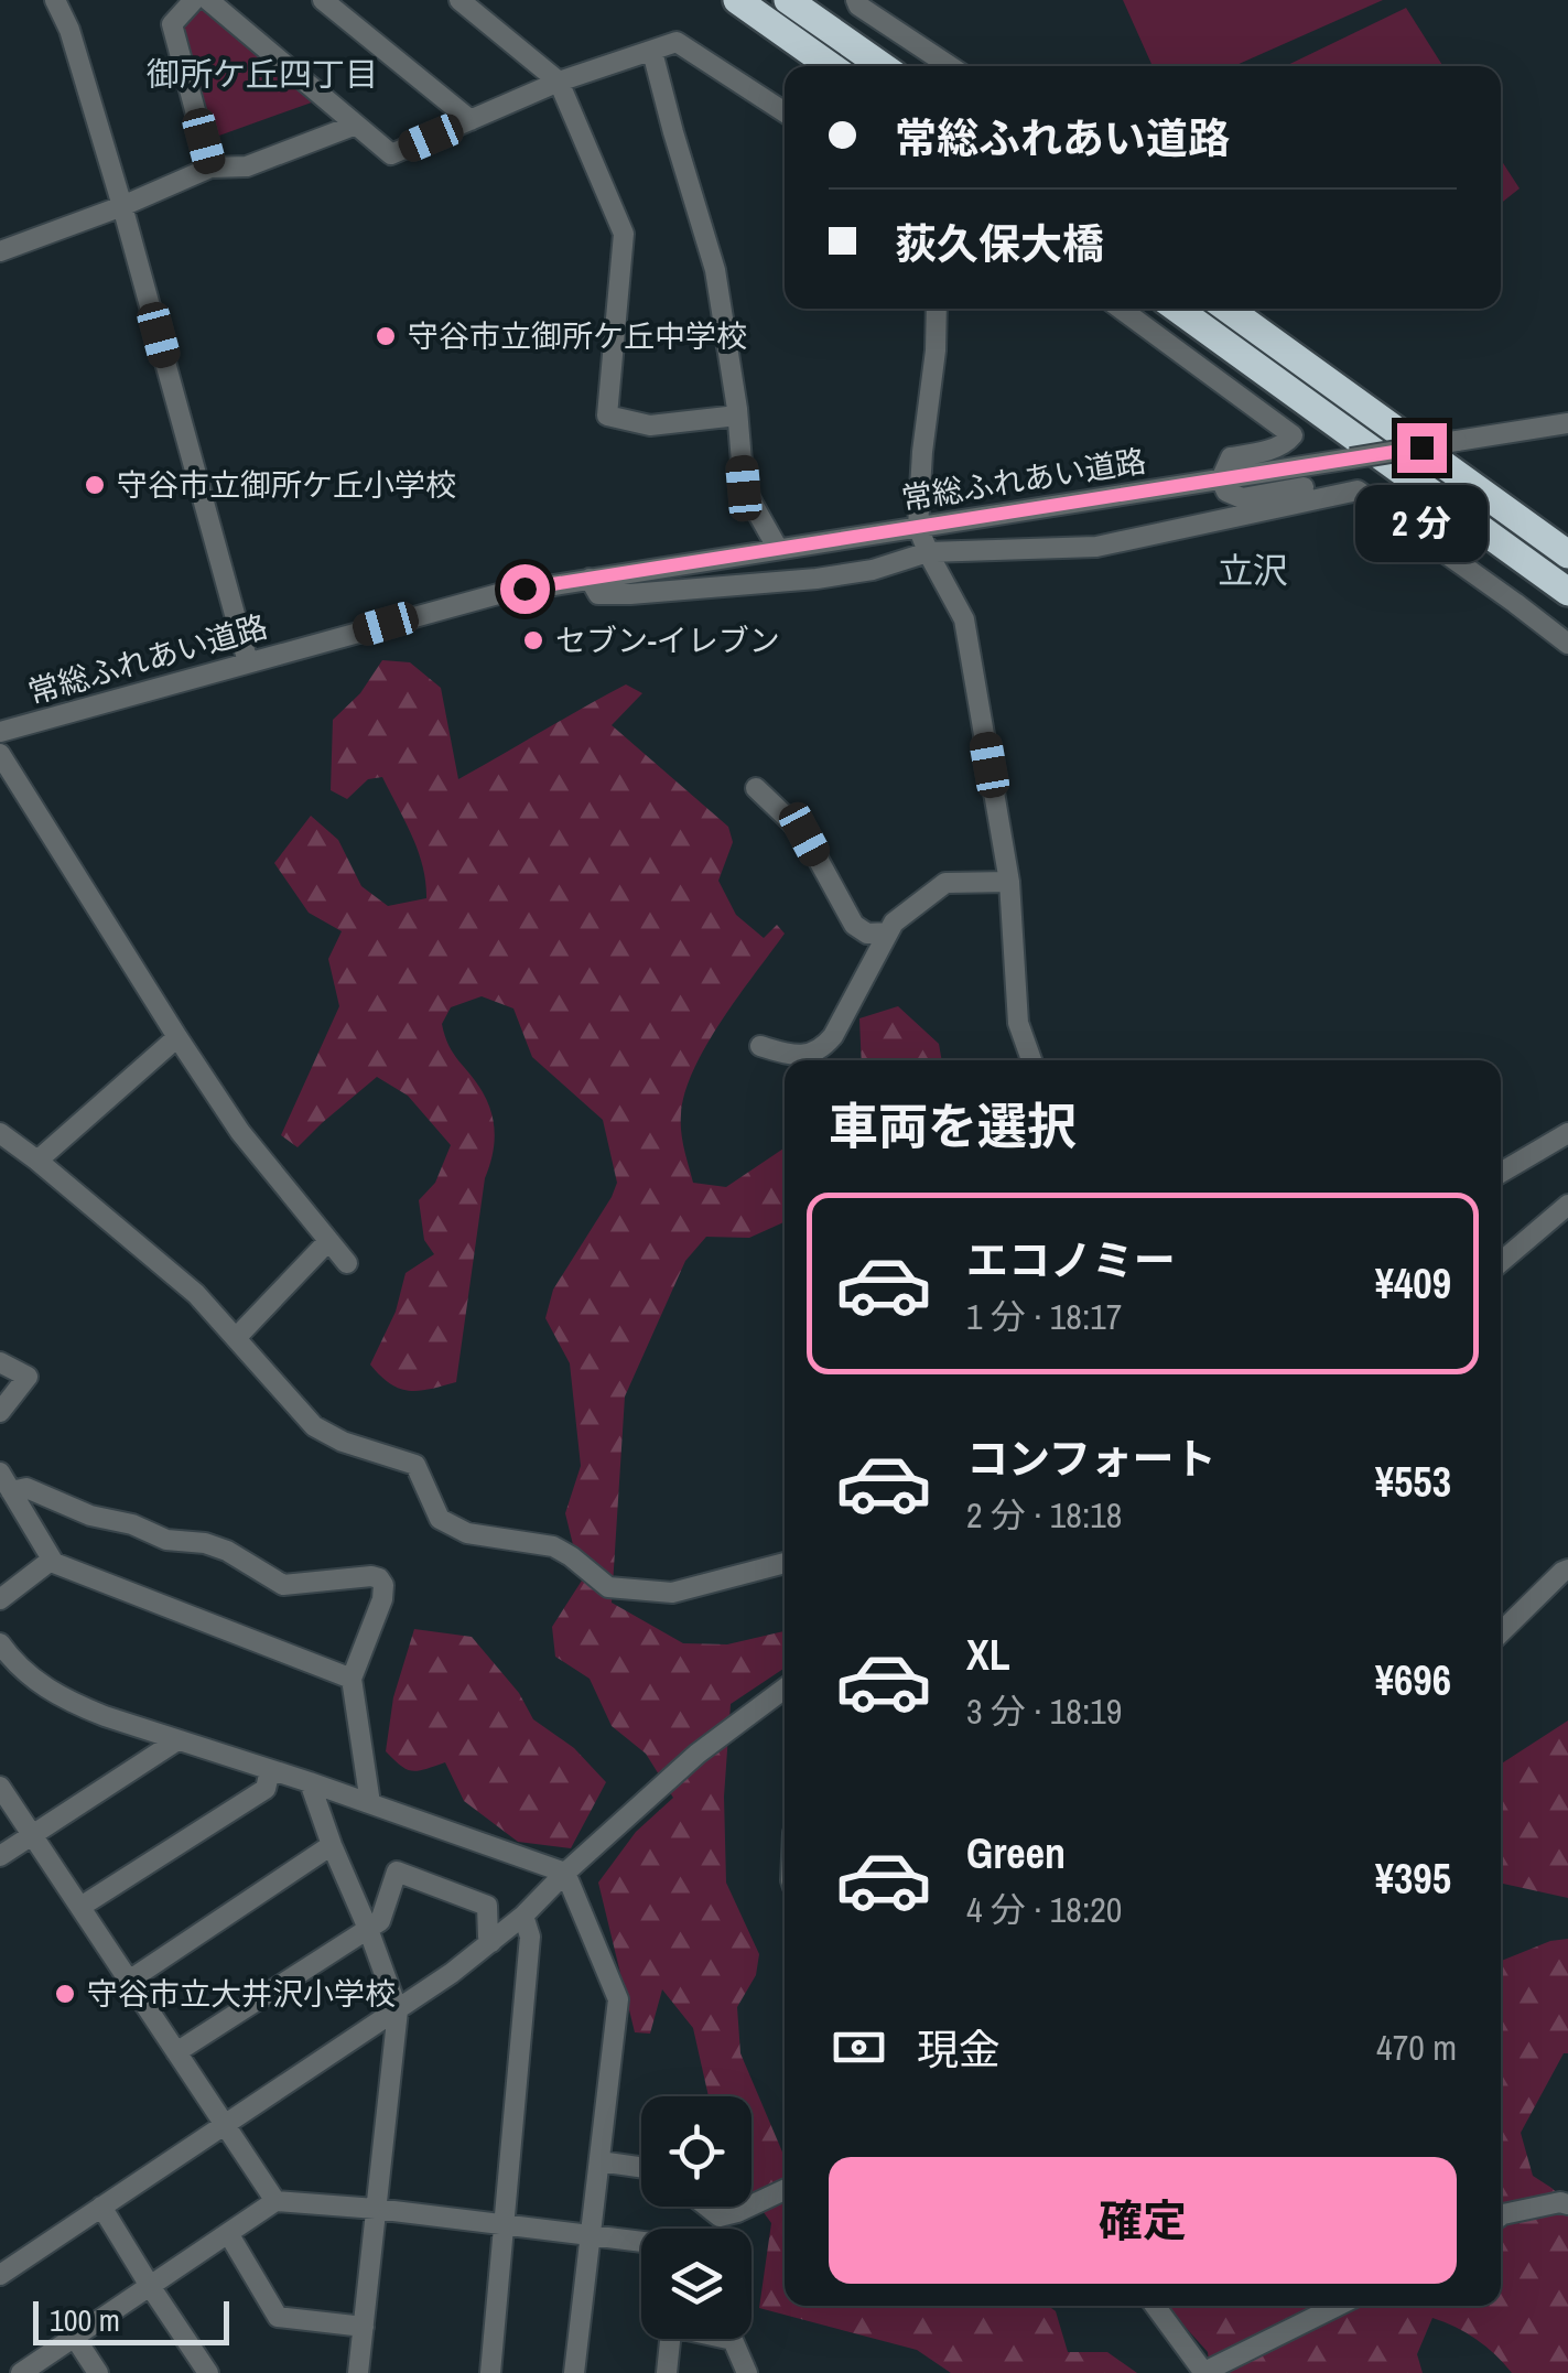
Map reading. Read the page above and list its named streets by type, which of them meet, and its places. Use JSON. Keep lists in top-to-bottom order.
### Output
{
  "streets": {
    "street": ["常総ふれあい道路"]
  },
  "districts": ["御所ケ丘四丁目", "立沢"],
  "places": [
    "守谷市立御所ケ丘中学校",
    "守谷市立御所ケ丘小学校",
    "セブン-イレブン",
    "守谷市立大井沢小学校"
  ],
  "scale_bar": "100 m",
  "page": {
    "banner": ["常総ふれあい道路", "荻久保大橋"],
    "bubble": "2 分",
    "heading": "車両を選択",
    "list": [
      {
        "name": "エコノミー",
        "note": "1 分 · 18:17",
        "value": "¥409"
      },
      {
        "name": "コンフォート",
        "note": "2 分 · 18:18",
        "value": "¥553"
      },
      {
        "name": "XL",
        "note": "3 分 · 18:19",
        "value": "¥696"
      },
      {
        "name": "Green",
        "note": "4 分 · 18:20",
        "value": "¥395"
      }
    ],
    "pay": ["現金", "470 m"],
    "buttons": "確定",
    "scale": "100 m"
  }
}
